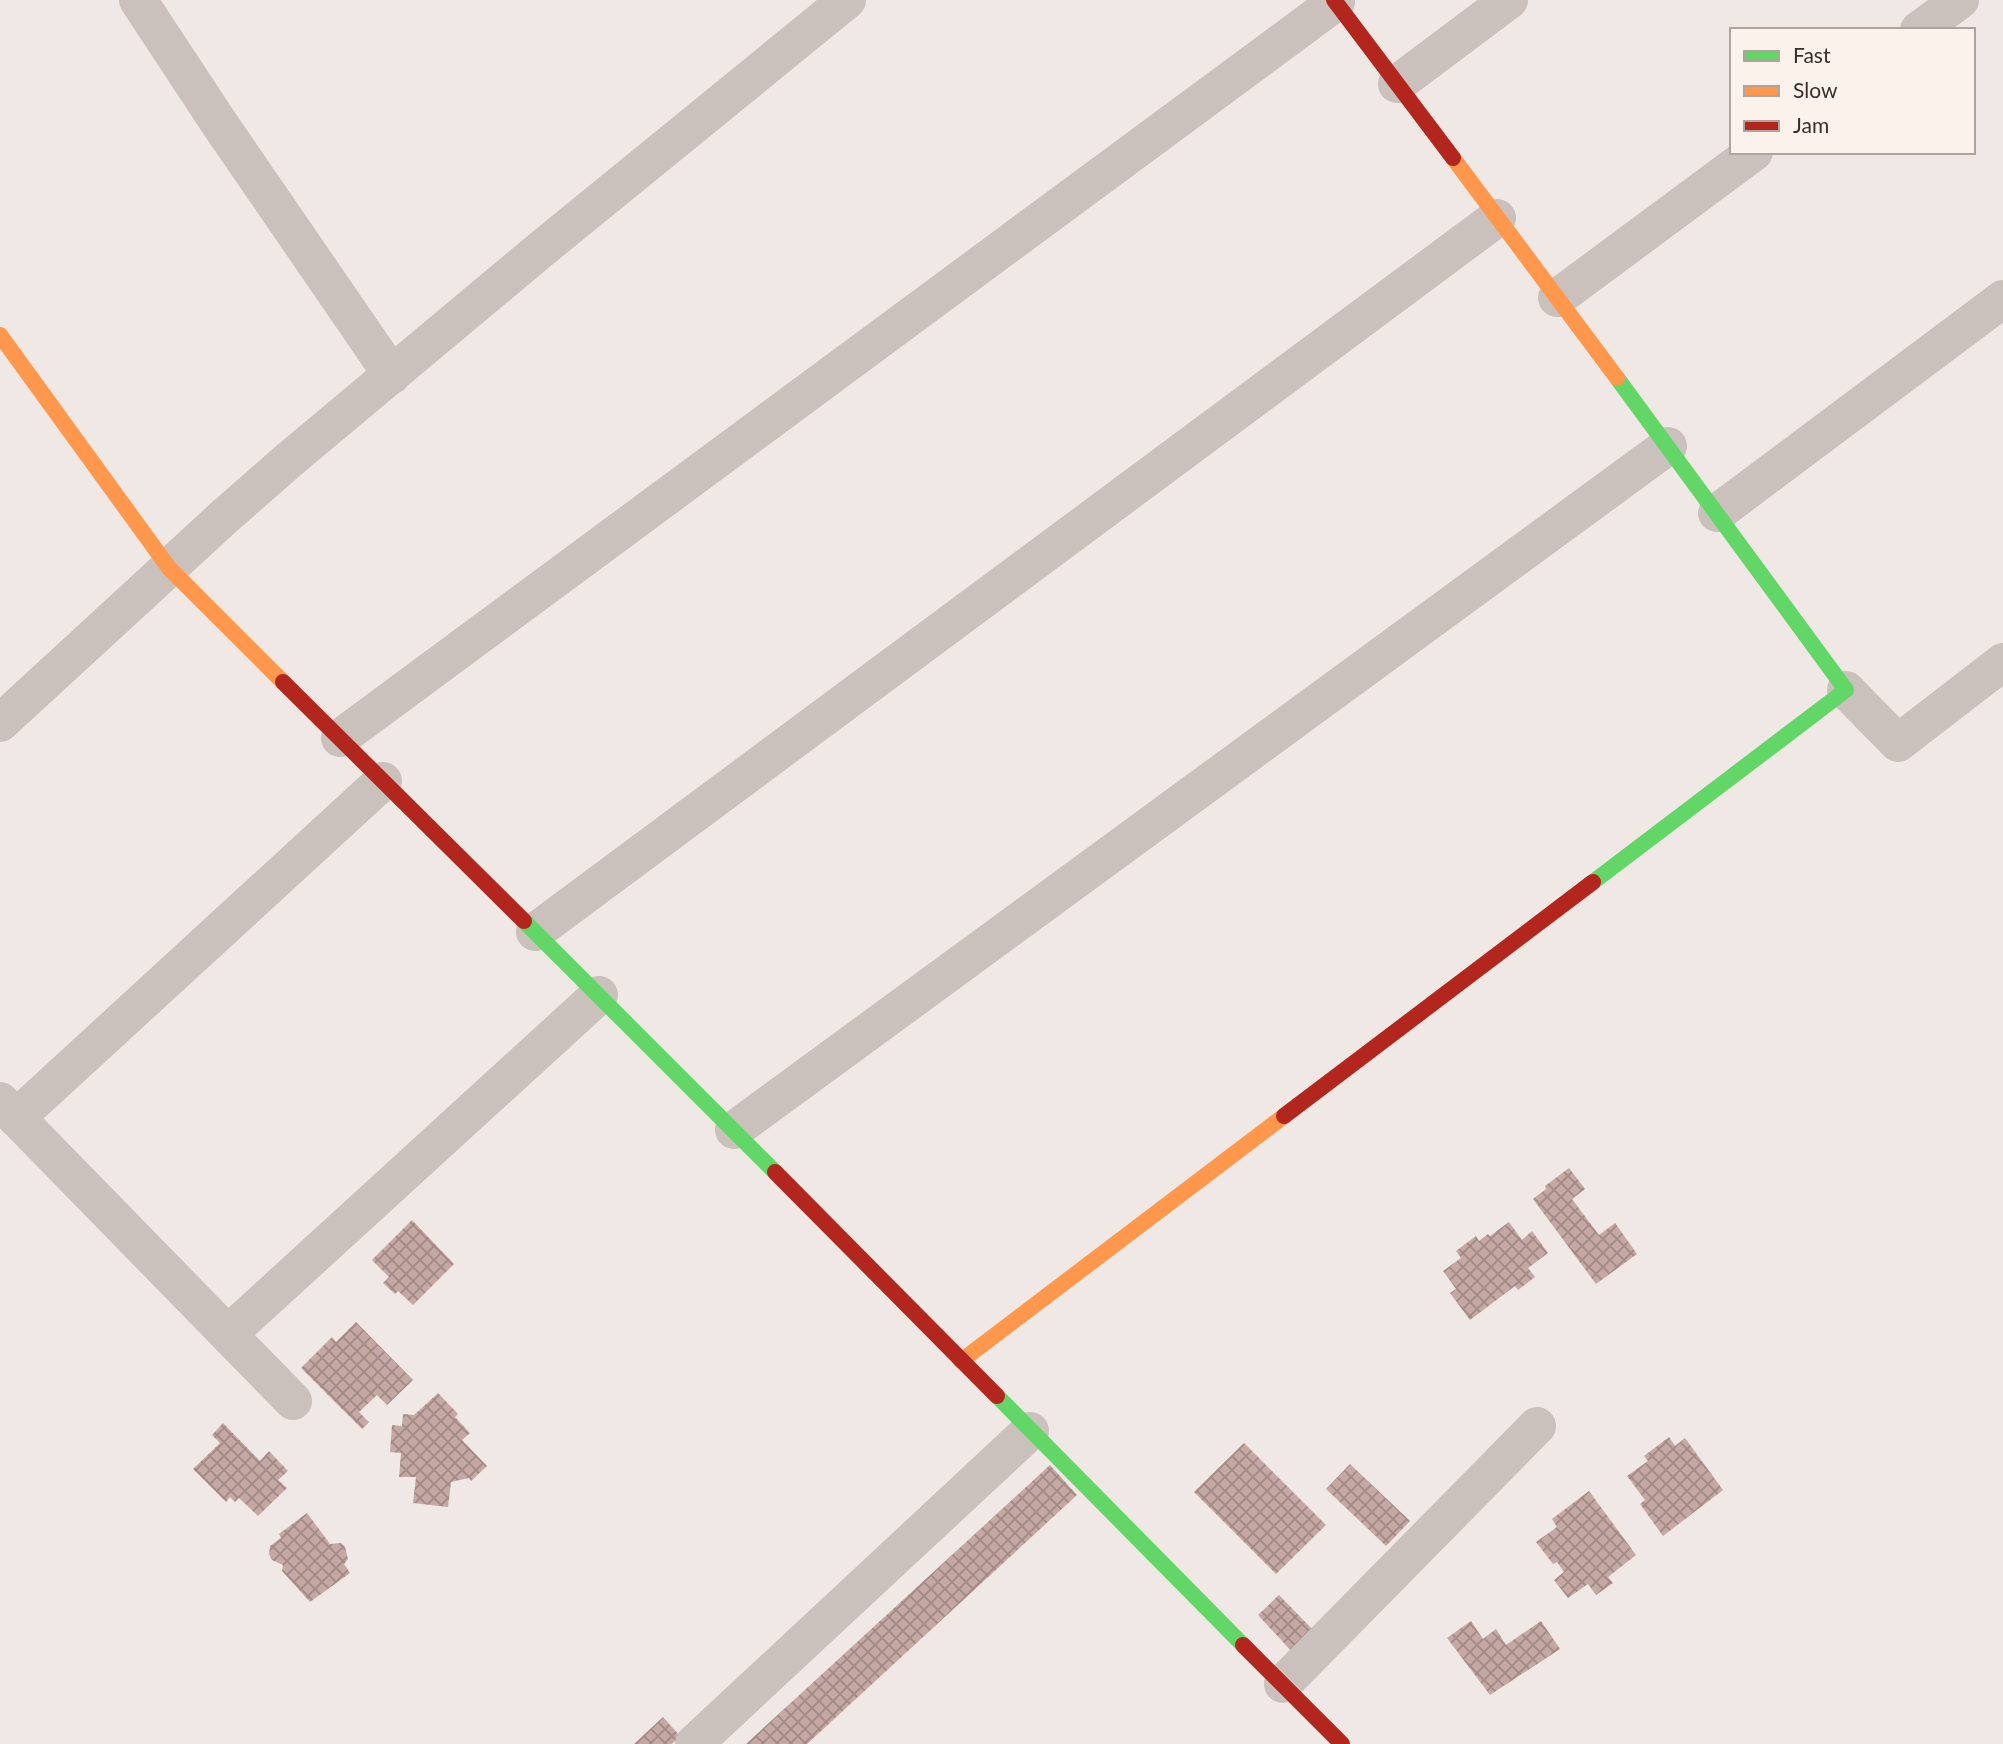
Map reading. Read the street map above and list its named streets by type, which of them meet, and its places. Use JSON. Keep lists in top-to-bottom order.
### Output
{
  "legend": ["Fast", "Slow", "Jam"]
}
